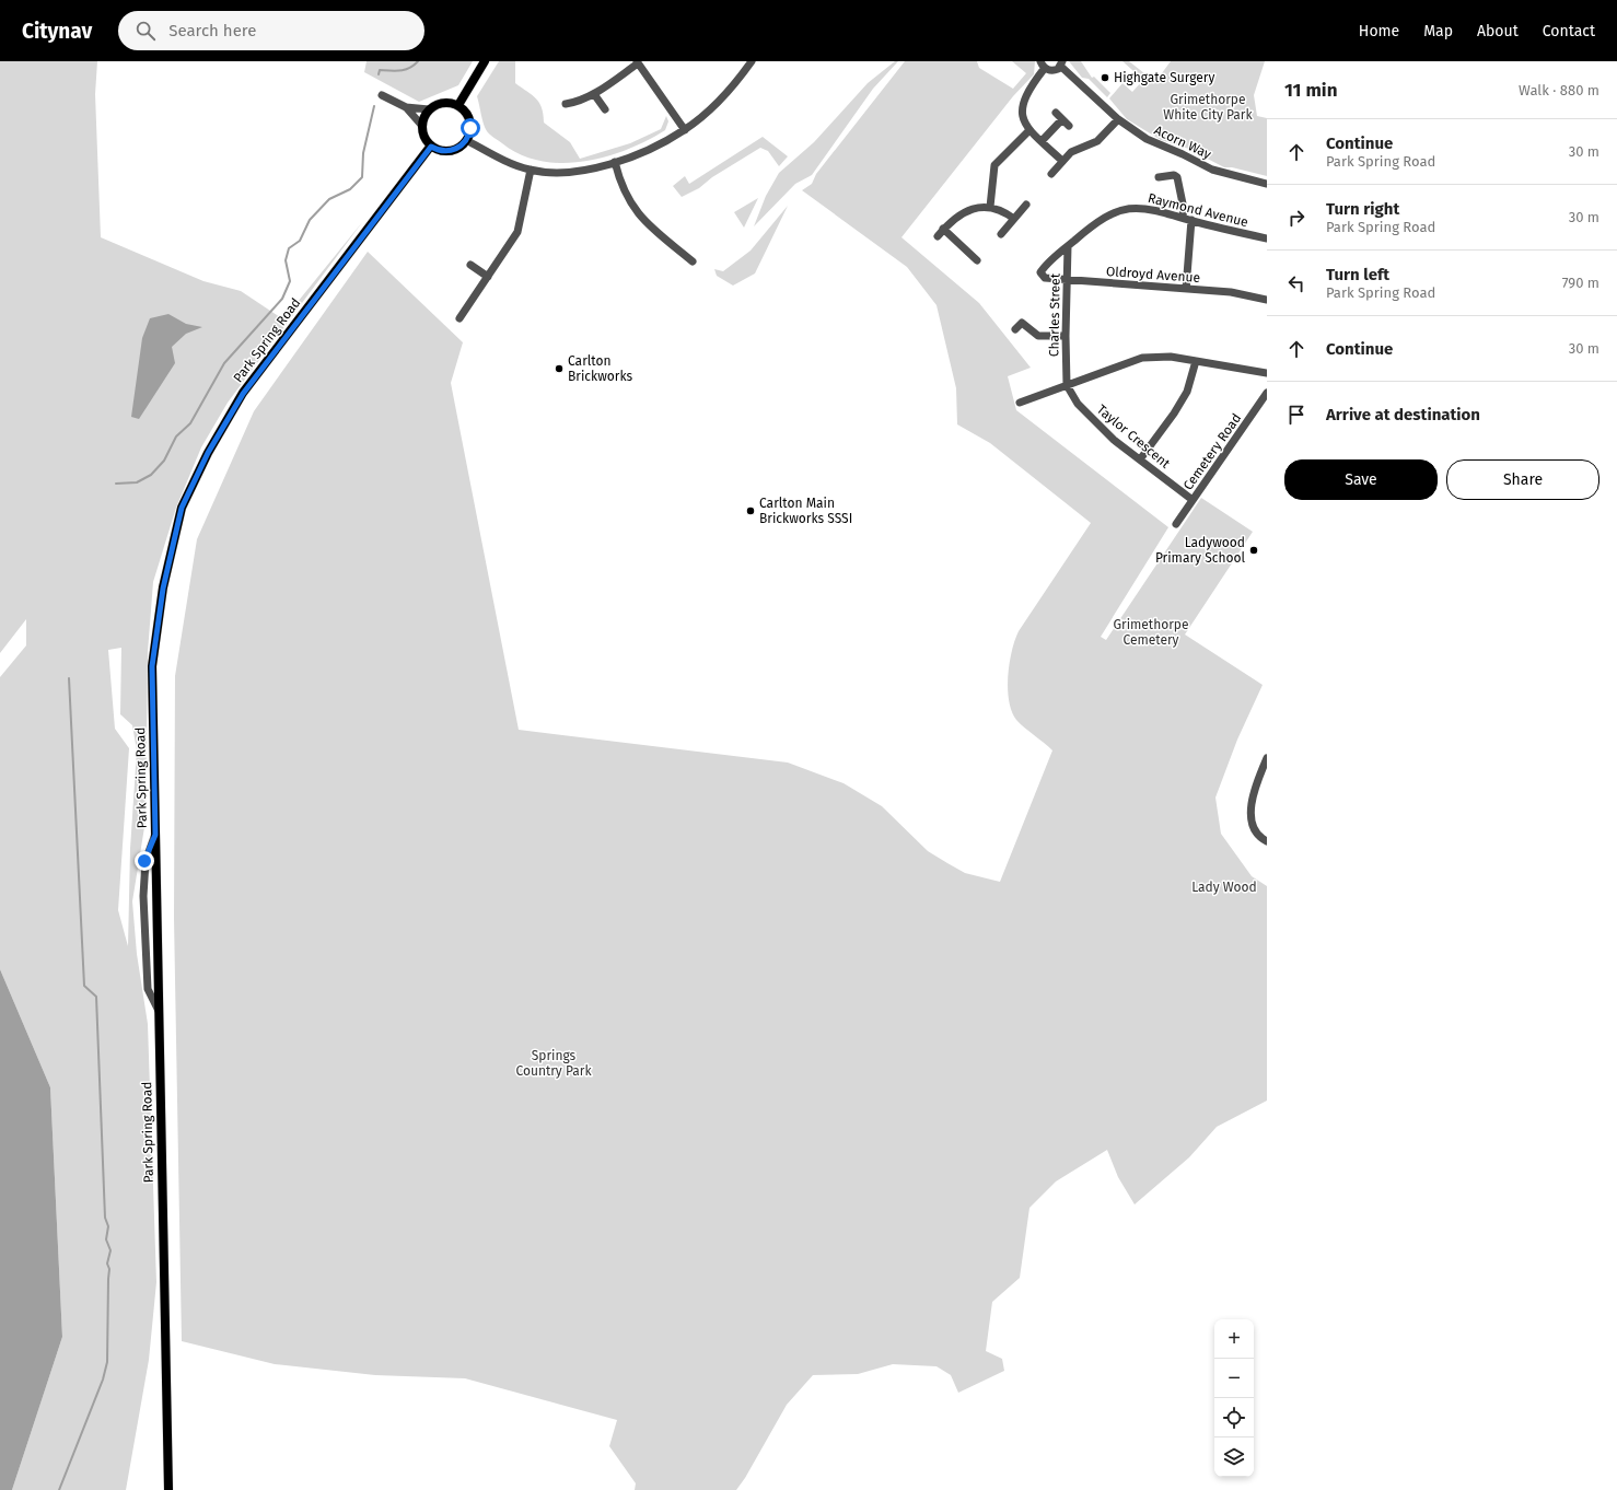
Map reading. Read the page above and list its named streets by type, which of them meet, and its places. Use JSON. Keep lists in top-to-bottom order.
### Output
{
  "streets": {
    "main road": ["Park Spring Road"],
    "street": [
      "Acorn Way",
      "Raymond Avenue",
      "Oldroyd Avenue",
      "Charles Street",
      "Taylor Crescent",
      "Cemetery Road"
    ]
  },
  "crossings": [
    ["Raymond Avenue", "Oldroyd Avenue"],
    ["Raymond Avenue", "Charles Street"],
    ["Oldroyd Avenue", "Charles Street"],
    ["Charles Street", "Taylor Crescent"],
    ["Taylor Crescent", "Cemetery Road"]
  ],
  "parks": [
    "Grimethorpe White City Park",
    "Grimethorpe Cemetery",
    "Lady Wood",
    "Springs Country Park"
  ],
  "places": [
    "Highgate Surgery",
    "Carlton Brickworks",
    "Carlton Main Brickworks SSSI",
    "Ladywood Primary School"
  ],
  "page": {
    "header": "Citynav",
    "search": "Search here",
    "nav": [
      "Home",
      "Map",
      "About",
      "Contact"
    ],
    "heading": ["11 min", "Walk · 880 m"],
    "list": [
      ["Continue", "Park Spring Road", "30 m"],
      ["Turn right", "Park Spring Road", "30 m"],
      ["Turn left", "Park Spring Road", "790 m"],
      ["Continue", "30 m"],
      "Arrive at destination"
    ],
    "buttons": ["Save", "Share"],
    "map_buttons": ["+", "−"]
  }
}
